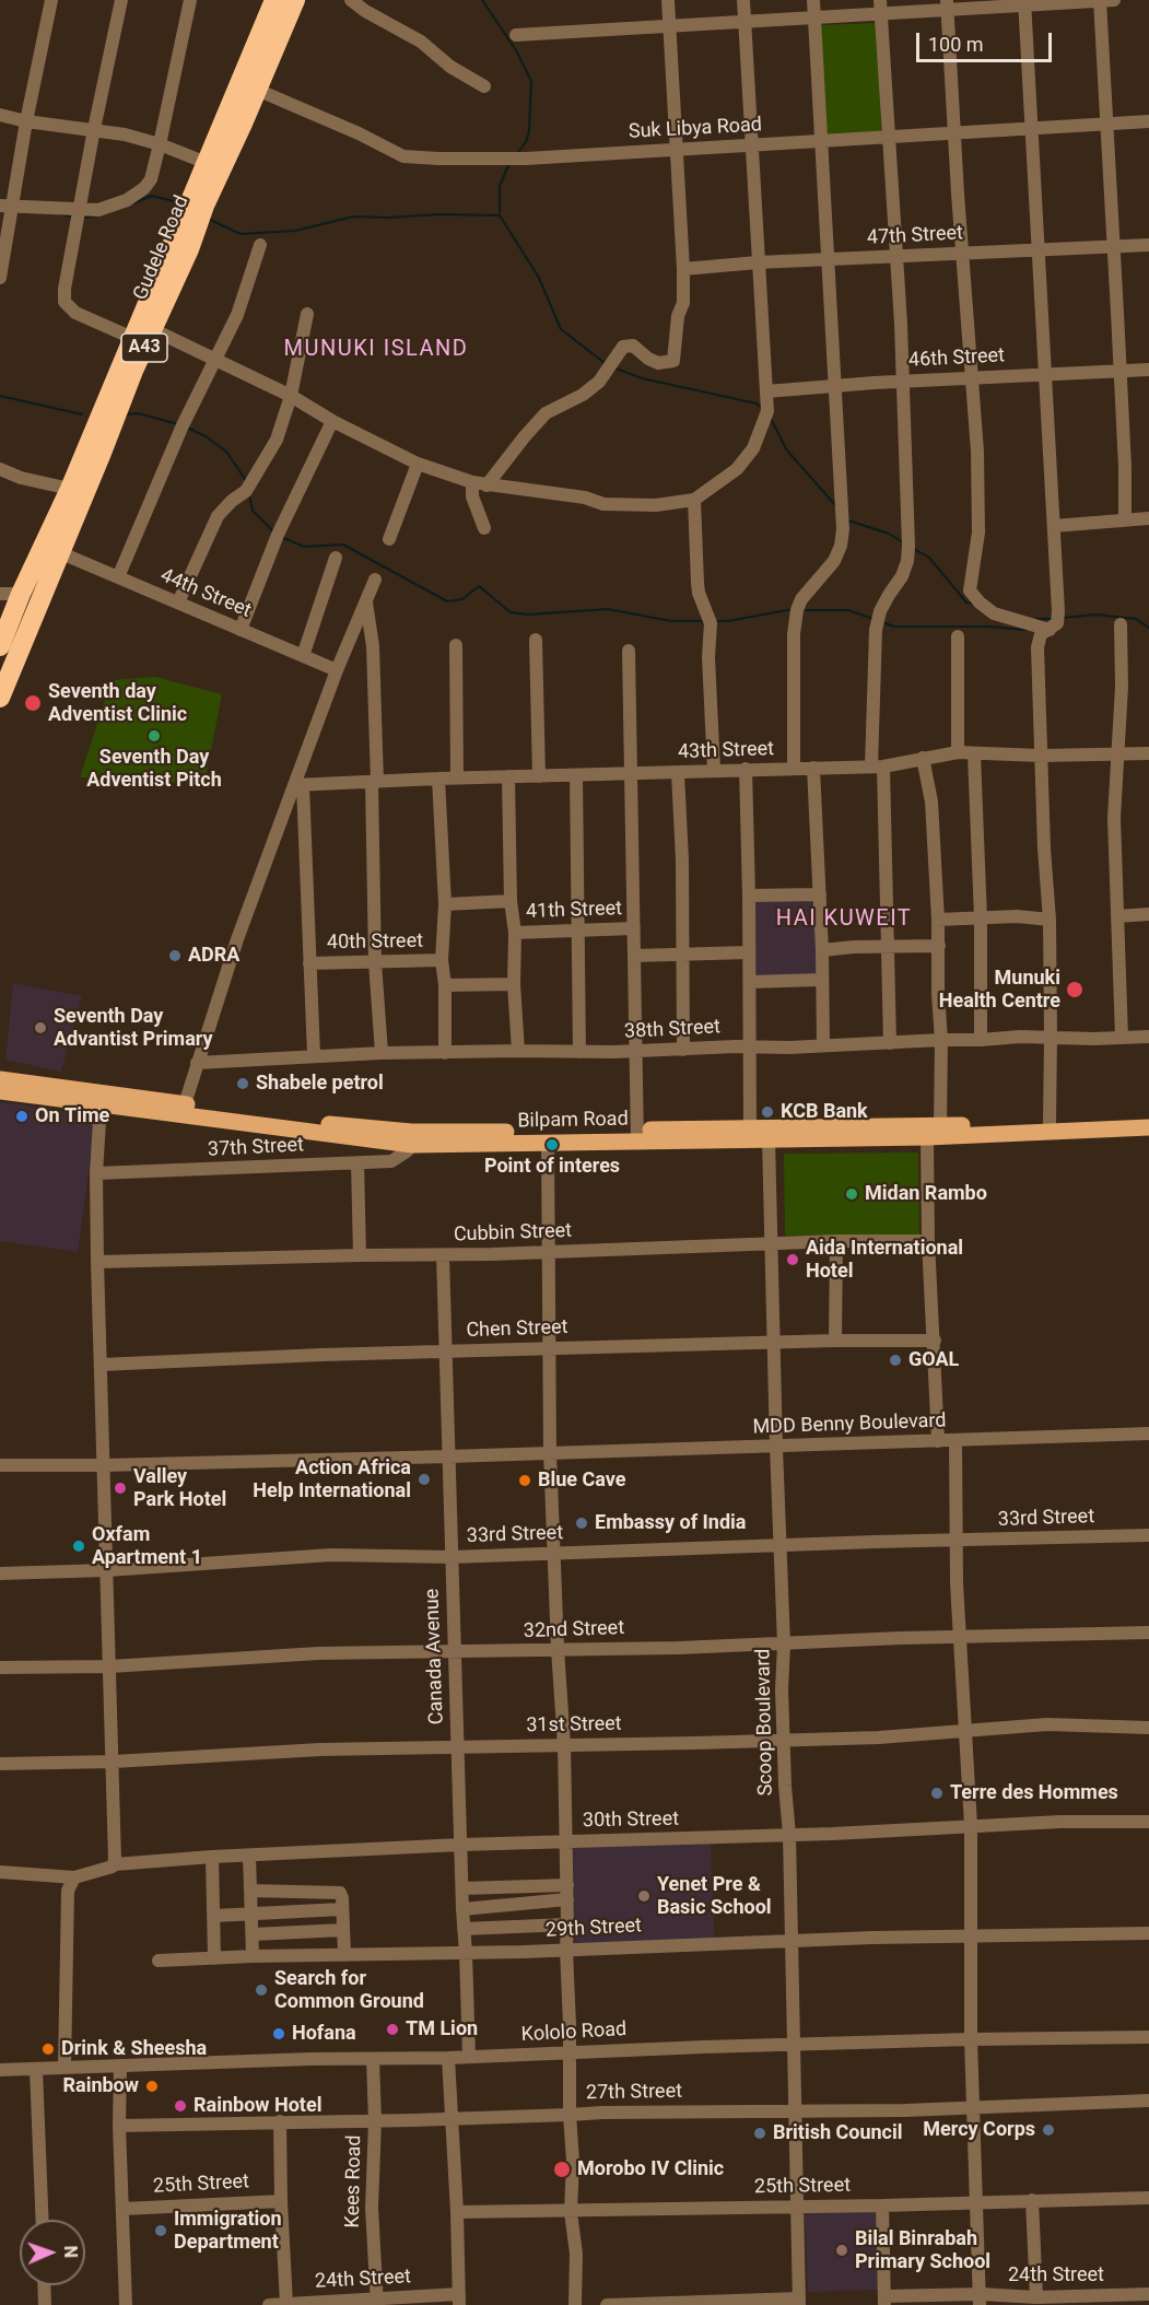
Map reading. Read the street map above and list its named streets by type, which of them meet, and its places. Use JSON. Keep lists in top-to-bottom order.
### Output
{
  "streets": {
    "highway": ["Gudele Road", "A43"],
    "main road": ["Bilpam Road"],
    "street": [
      "Suk Libya Road",
      "47th Street",
      "46th Street",
      "44th Street",
      "43th Street",
      "41th Street",
      "40th Street",
      "38th Street",
      "37th Street",
      "Cubbin Street",
      "Chen Street",
      "MDD Benny Boulevard",
      "33rd Street",
      "32nd Street",
      "Canada Avenue",
      "Scoop Boulevard",
      "31st Street",
      "30th Street",
      "29th Street",
      "Kololo Road",
      "27th Street",
      "Kees Road",
      "25th Street",
      "24th Street"
    ]
  },
  "crossings": [
    ["Suk Libya Road", "Gudele Road"],
    ["Gudele Road", "44th Street"],
    ["Bilpam Road", "37th Street"],
    ["Bilpam Road", "Scoop Boulevard"],
    ["Cubbin Street", "Canada Avenue"],
    ["Cubbin Street", "Scoop Boulevard"],
    ["Chen Street", "Canada Avenue"],
    ["Chen Street", "Scoop Boulevard"],
    ["MDD Benny Boulevard", "Canada Avenue"],
    ["MDD Benny Boulevard", "Scoop Boulevard"],
    ["33rd Street", "Canada Avenue"],
    ["33rd Street", "Scoop Boulevard"],
    ["32nd Street", "Canada Avenue"],
    ["32nd Street", "Scoop Boulevard"],
    ["Canada Avenue", "31st Street"],
    ["Canada Avenue", "30th Street"],
    ["Canada Avenue", "29th Street"],
    ["Canada Avenue", "Kololo Road"],
    ["Scoop Boulevard", "31st Street"],
    ["Scoop Boulevard", "30th Street"],
    ["Scoop Boulevard", "29th Street"],
    ["Scoop Boulevard", "Kololo Road"],
    ["Scoop Boulevard", "27th Street"],
    ["Scoop Boulevard", "25th Street"],
    ["Kololo Road", "Kees Road"],
    ["27th Street", "Kees Road"],
    ["Kees Road", "24th Street"]
  ],
  "districts": ["MUNUKI ISLAND", "HAI KUWEIT"],
  "places": [
    "Seventh day Adventist Clinic",
    "Seventh Day Adventist Pitch",
    "ADRA",
    "Munuki Health Centre",
    "Seventh Day Advantist Primary",
    "Shabele petrol",
    "KCB Bank",
    "On Time",
    "Point of interes",
    "Midan Rambo",
    "Aida International Hotel",
    "GOAL",
    "Action Africa Help International",
    "Blue Cave",
    "Valley Park Hotel",
    "Embassy of India",
    "Oxfam Apartment 1",
    "Terre des Hommes",
    "Yenet Pre & Basic School",
    "Search for Common Ground",
    "TM Lion",
    "Hofana",
    "Drink & Sheesha",
    "Rainbow",
    "Rainbow Hotel",
    "Mercy Corps",
    "British Council",
    "Morobo IV Clinic",
    "Immigration Department",
    "Bilal Binrabah Primary School"
  ],
  "scale_bar": "100 m",
  "north": "right"
}
